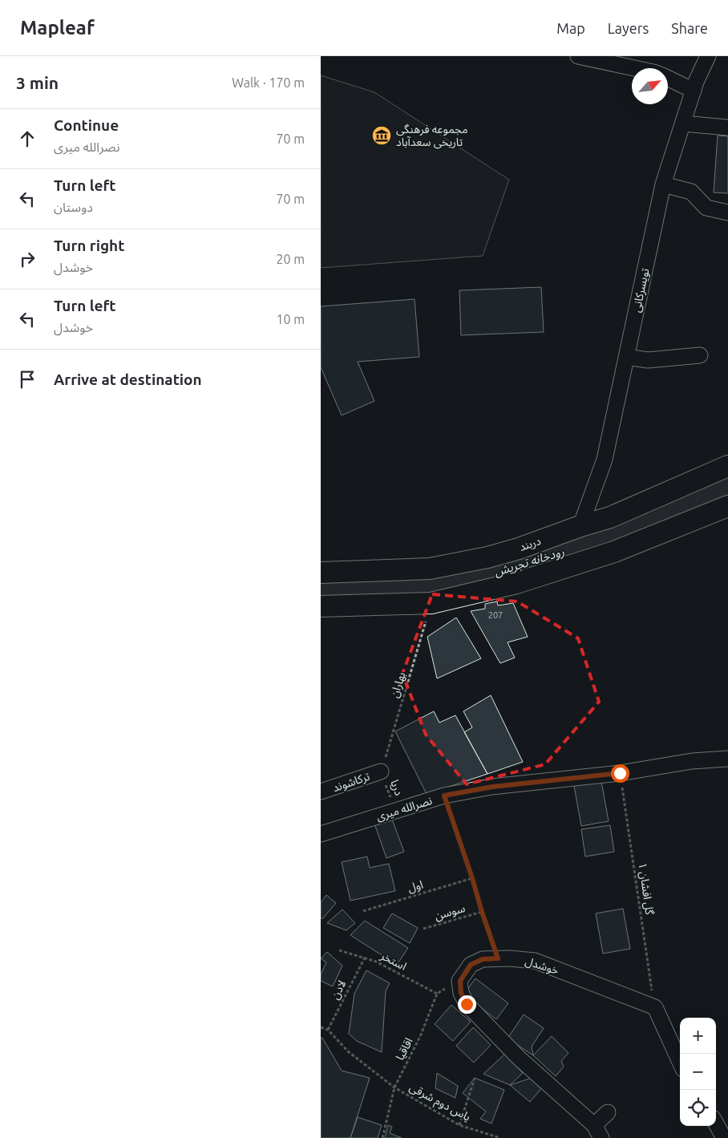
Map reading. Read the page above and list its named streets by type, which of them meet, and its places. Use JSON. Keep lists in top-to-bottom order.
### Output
{
  "streets": {
    "main road": ["دربند"],
    "street": [
      "تویسرکانی",
      "ترکاشوند",
      "نصرالله میری",
      "خوشدل"
    ],
    "path": [
      "بهاران",
      "دریا",
      "اول",
      "گل افشان ۱",
      "سوسن",
      "استخر",
      "لادن",
      "اقاقیا",
      "یاس دوم شرقی"
    ]
  },
  "crossings": [
    ["تویسرکانی", "دربند"],
    ["بهاران", "ترکاشوند"],
    ["بهاران", "دریا"],
    ["ترکاشوند", "دریا"],
    ["دریا", "نصرالله میری"],
    ["نصرالله میری", "گل افشان ۱"],
    ["گل افشان ۱", "خوشدل"],
    ["استخر", "لادن"],
    ["استخر", "اقاقیا"],
    ["لادن", "یاس دوم شرقی"],
    ["اقاقیا", "یاس دوم شرقی"]
  ],
  "water": ["رودخانه تجریش"],
  "places": {
    "museum": ["مجموعه فرهنگی تاریخی سعدآباد"]
  },
  "house_numbers": ["207"],
  "north": "top right",
  "page": {
    "header": "Mapleaf",
    "nav": ["Map", "Layers", "Share"],
    "heading": ["3 min", "Walk · 170 m"],
    "list": [
      ["Continue", "نصرالله میری", "70 m"],
      ["Turn left", "دوستان", "70 m"],
      ["Turn right", "خوشدل", "20 m"],
      ["Turn left", "خوشدل", "10 m"],
      "Arrive at destination"
    ],
    "map_buttons": ["+", "−"]
  }
}
